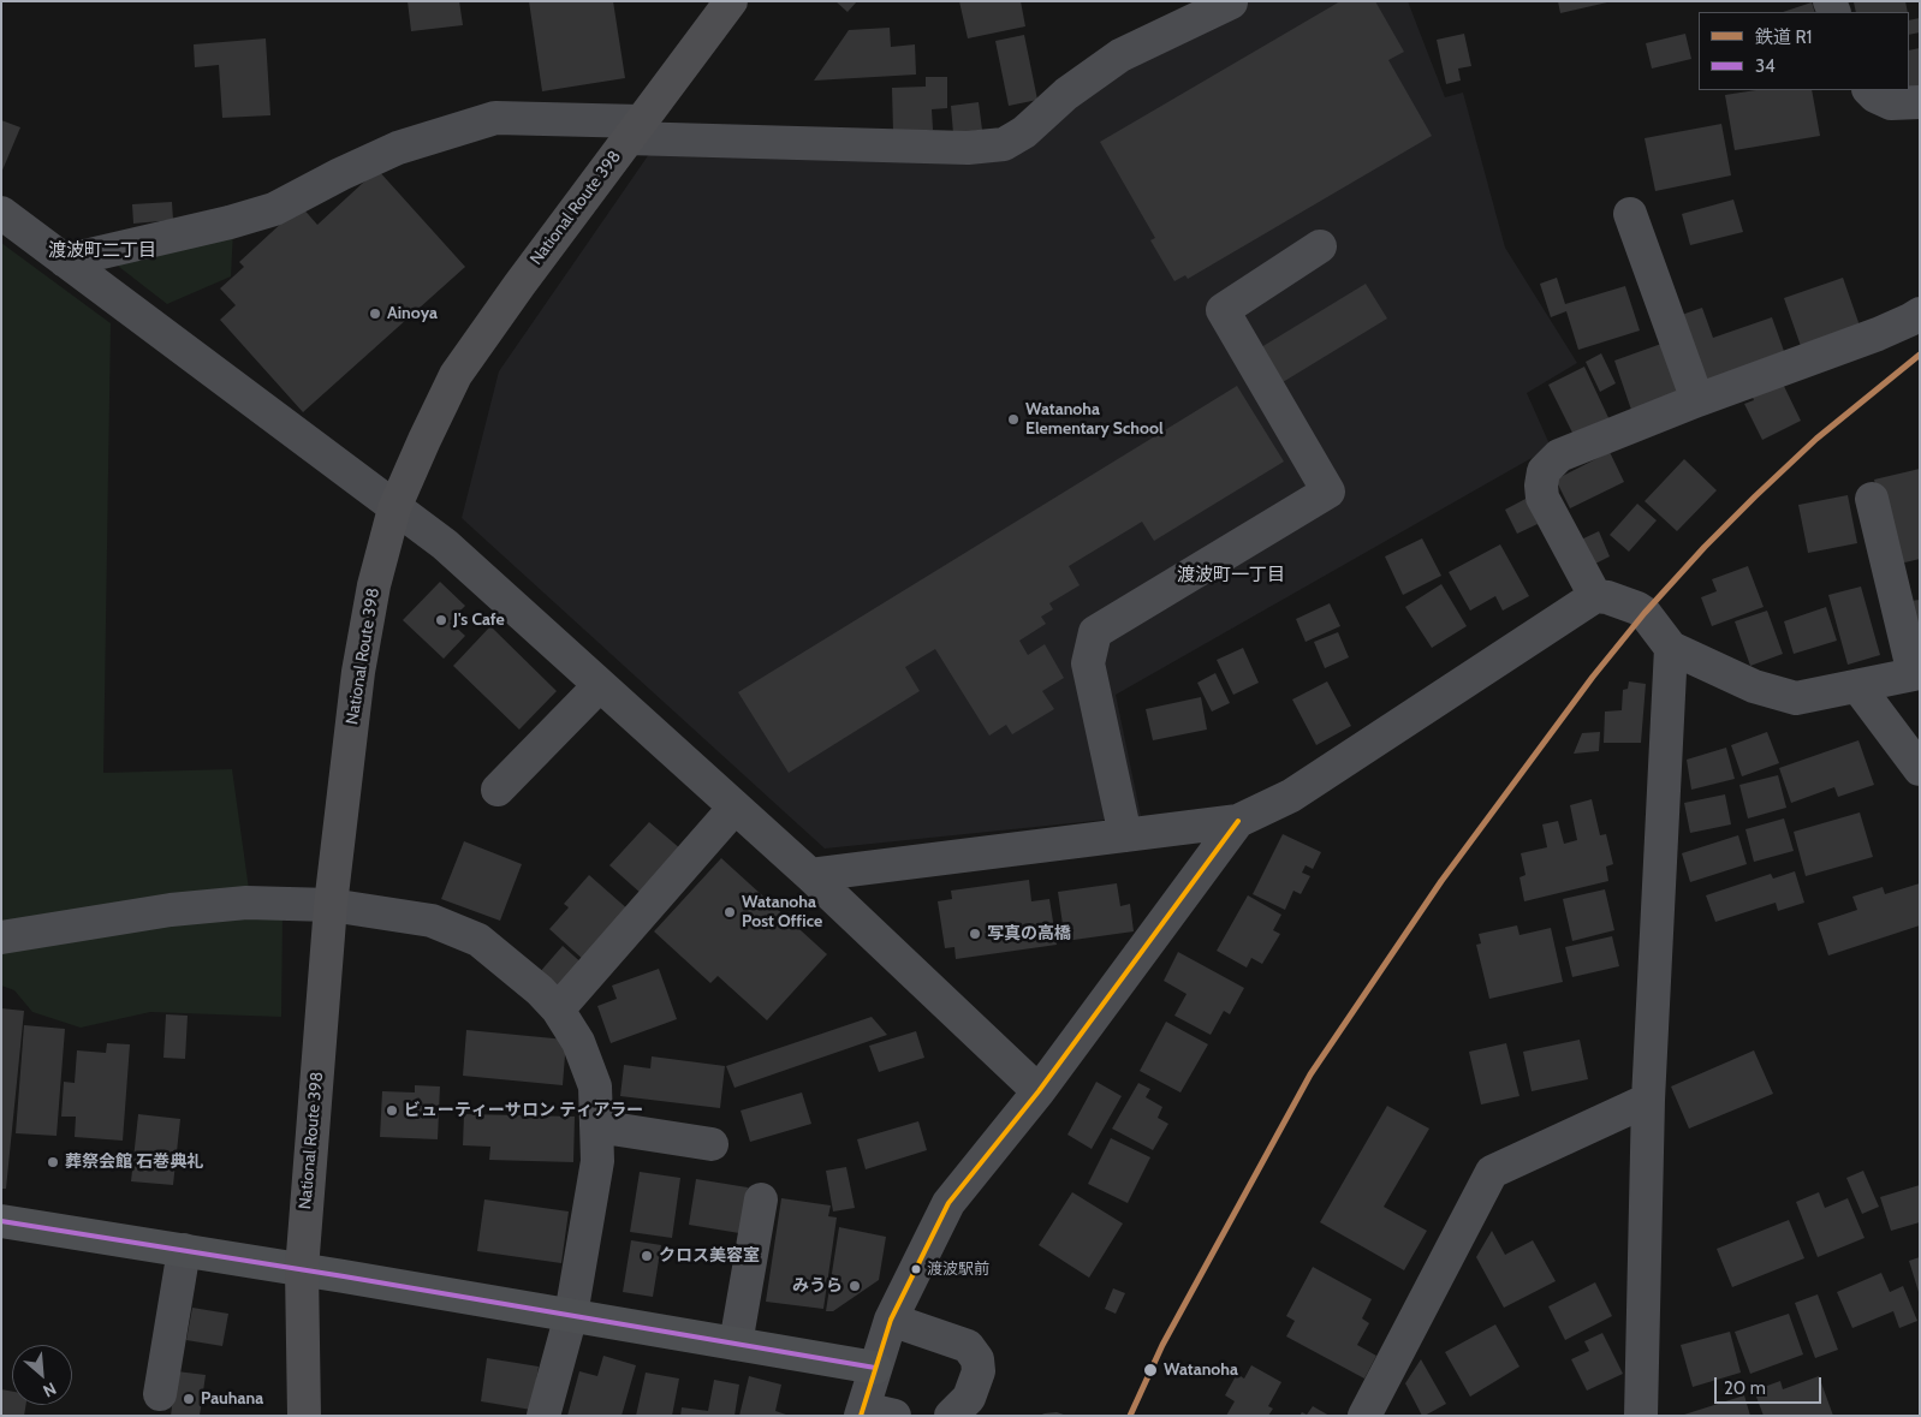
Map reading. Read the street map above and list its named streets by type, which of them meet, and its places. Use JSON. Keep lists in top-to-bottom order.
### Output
{
  "streets": {
    "highway": ["National Route 398"]
  },
  "districts": ["渡波町二丁目", "渡波町一丁目"],
  "places": [
    "Ainoya",
    "Watanoha Elementary School",
    "J's Cafe",
    "Watanoha Post Office",
    "写真の高橋",
    "ビューティーサロン ティアラー",
    "葬祭会館 石巻典礼",
    "クロス美容室",
    "渡波駅前",
    "みうら",
    "Watanoha",
    "Pauhana"
  ],
  "lines": ["rail line R1", "transit line 34"],
  "legend": ["鉄道 R1", "34"],
  "scale_bar": "20 m",
  "north": "bottom right"
}
